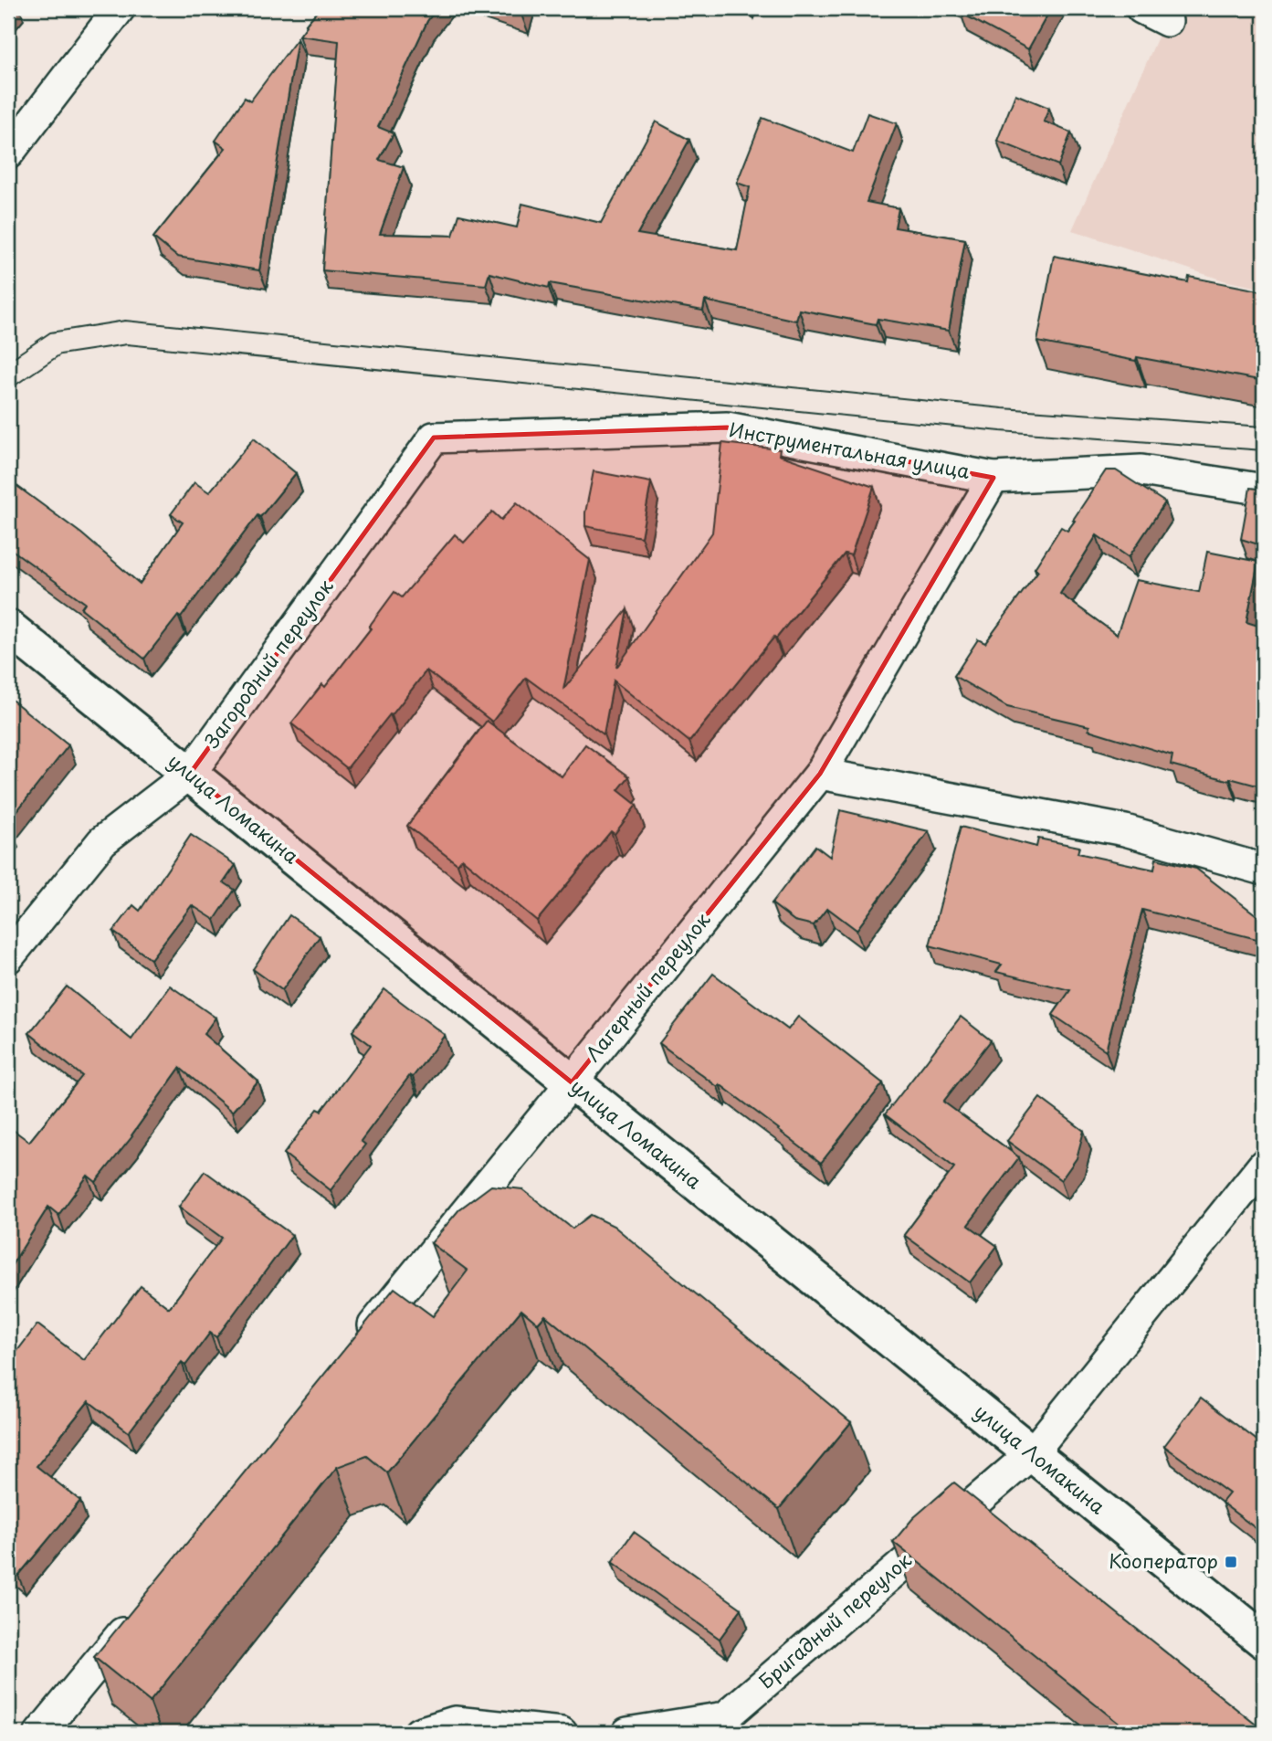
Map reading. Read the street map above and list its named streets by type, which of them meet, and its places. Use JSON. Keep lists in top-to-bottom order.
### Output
{
  "streets": {
    "main road": ["улица Ломакина"],
    "street": [
      "Инструментальная улица",
      "Загородний переулок",
      "Лагерный переулок",
      "Бригадный переулок"
    ]
  },
  "crossings": [
    ["Инструментальная улица", "Загородний переулок"],
    ["Инструментальная улица", "Лагерный переулок"],
    ["Загородний переулок", "улица Ломакина"],
    ["улица Ломакина", "Лагерный переулок"],
    ["улица Ломакина", "Бригадный переулок"]
  ],
  "places": {
    "transit": ["Кооператор"]
  }
}
